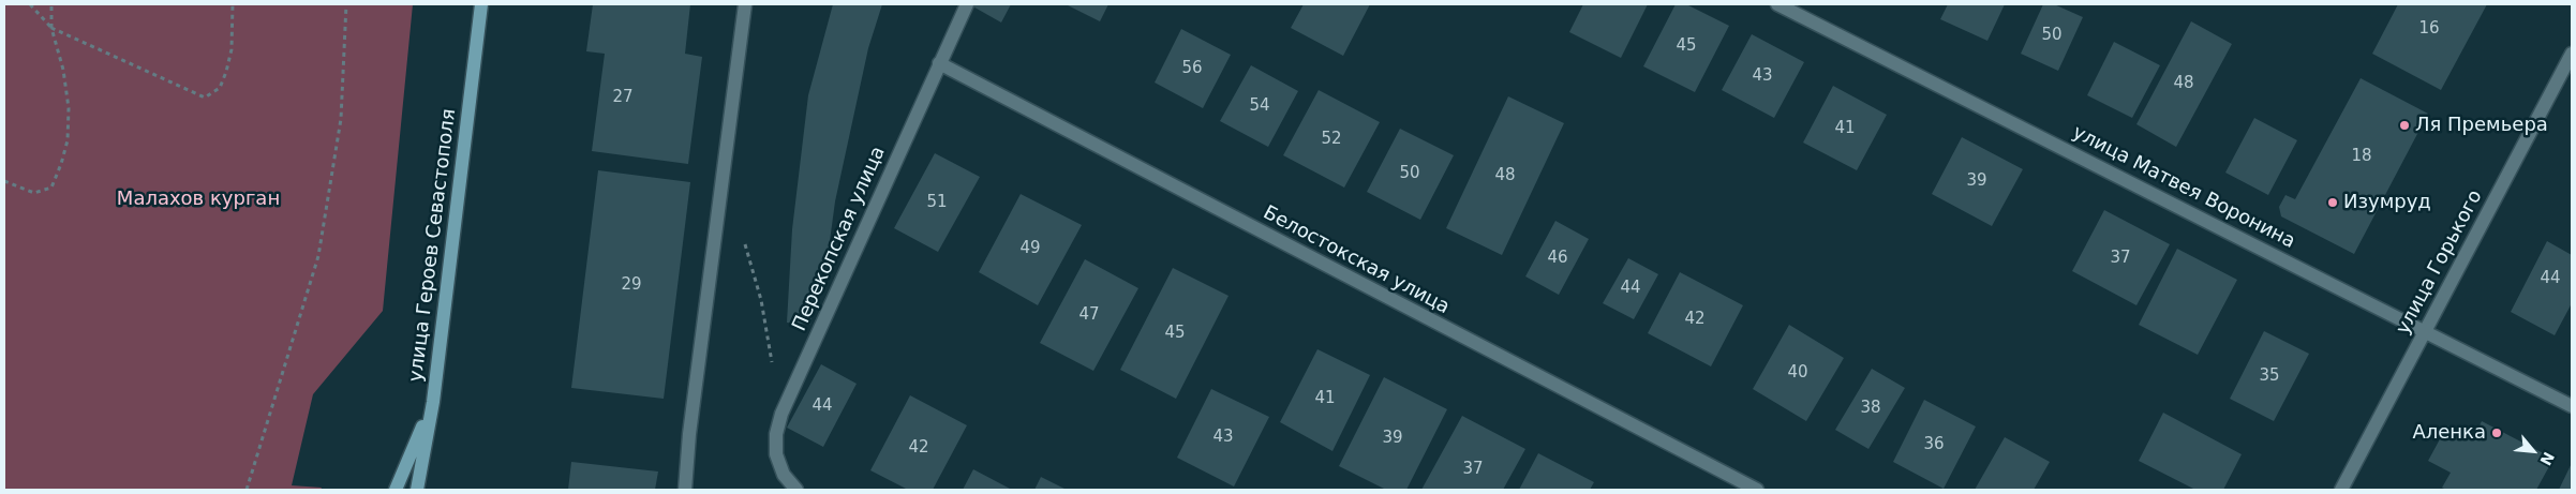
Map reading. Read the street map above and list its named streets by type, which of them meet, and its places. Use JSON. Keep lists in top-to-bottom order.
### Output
{
  "streets": {
    "main road": ["улица Героев Севастополя"],
    "street": [
      "улица Матвея Воронина",
      "Перекопская улица",
      "Белостокская улица",
      "улица Горького"
    ]
  },
  "crossings": [
    ["улица Матвея Воронина", "улица Горького"],
    ["Перекопская улица", "Белостокская улица"]
  ],
  "parks": ["Малахов курган"],
  "places": ["Ля Премьера", "Изумруд", "Аленка"],
  "house_numbers": [
    "16",
    "50",
    "45",
    "56",
    "43",
    "48",
    "27",
    "54",
    "41",
    "52",
    "18",
    "50",
    "48",
    "39",
    "51",
    "49",
    "46",
    "37",
    "44",
    "29",
    "44",
    "47",
    "42",
    "45",
    "40",
    "35",
    "41",
    "44",
    "38",
    "43",
    "39",
    "36",
    "42",
    "37"
  ],
  "north": "bottom right"
}
